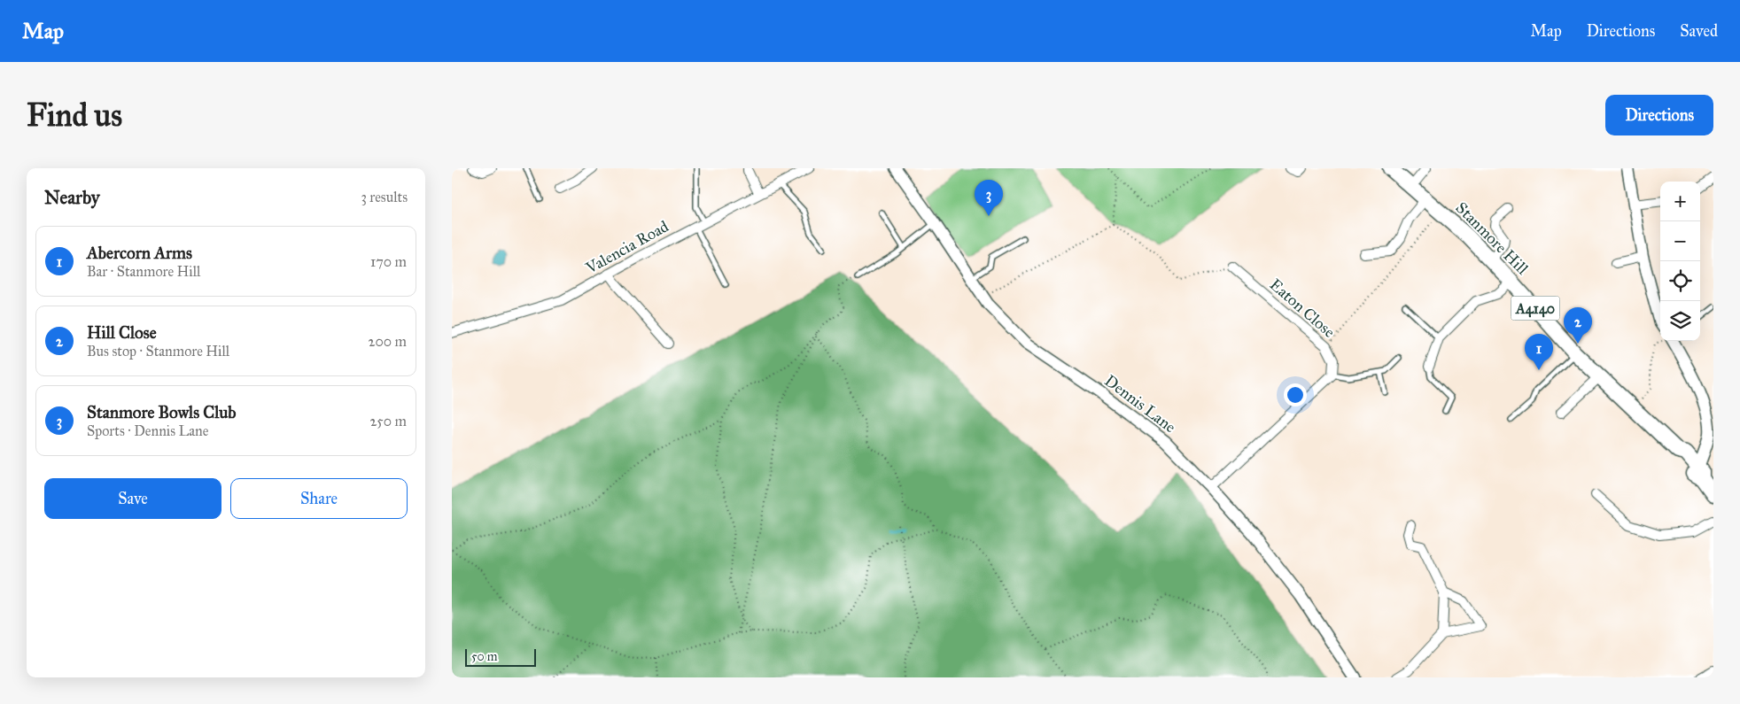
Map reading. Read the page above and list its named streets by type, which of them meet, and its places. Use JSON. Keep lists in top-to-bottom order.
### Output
{
  "streets": {
    "main road": ["Stanmore Hill", "A4140"],
    "street": ["Valencia Road", "Eaton Close", "Dennis Lane"]
  },
  "scale_bar": "50 m",
  "page": {
    "header": "Map",
    "nav": ["Map", "Directions", "Saved"],
    "buttons": [
      "Directions",
      ["Save", "Share"]
    ],
    "title": "Find us",
    "heading": ["Nearby", "3 results"],
    "pins": ["3", "2", "1"],
    "map_buttons": ["+", "−"],
    "list": [
      {
        "mark": "1",
        "name": "Abercorn Arms",
        "note": "Bar · Stanmore Hill",
        "value": "170 m"
      },
      {
        "mark": "2",
        "name": "Hill Close",
        "note": "Bus stop · Stanmore Hill",
        "value": "200 m"
      },
      {
        "mark": "3",
        "name": "Stanmore Bowls Club",
        "note": "Sports · Dennis Lane",
        "value": "250 m"
      }
    ],
    "scale": "50 m"
  }
}
